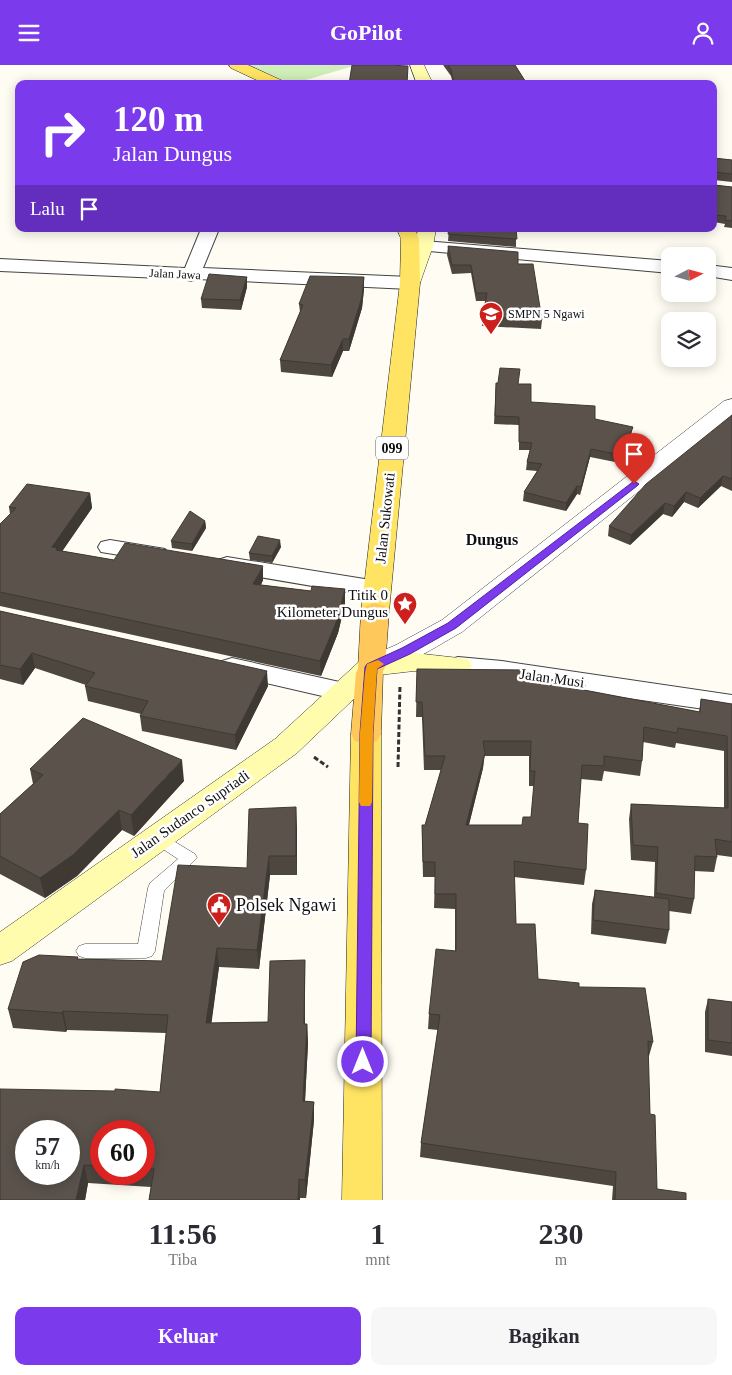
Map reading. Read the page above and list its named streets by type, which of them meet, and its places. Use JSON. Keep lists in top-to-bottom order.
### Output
{
  "streets": {
    "highway": ["099", "Jalan Sukowati"],
    "main road": ["Jalan Musi", "Jalan Sudanco Supriadi"],
    "street": ["Jalan Jawa"]
  },
  "crossings": [
    ["Jalan Jawa", "Jalan Sukowati"],
    ["Jalan Sukowati", "Jalan Musi"],
    ["Jalan Sukowati", "Jalan Sudanco Supriadi"],
    ["Jalan Musi", "Jalan Sudanco Supriadi"]
  ],
  "districts": ["Dungus"],
  "places": {
    "school or university": ["SMPN 5 Ngawi"],
    "place": ["Titik 0 Kilometer Dungus"],
    "public building": ["Polsek Ngawi"]
  },
  "north": "right",
  "page": {
    "header": "GoPilot",
    "turn": ["120 m", "Jalan Dungus"],
    "then": "Lalu",
    "speed": "57 km/h",
    "limit": "60",
    "eta": [
      "11:56",
      "Tiba",
      "1",
      "mnt",
      "230",
      "m"
    ],
    "buttons": ["Keluar", "Bagikan"]
  }
}
